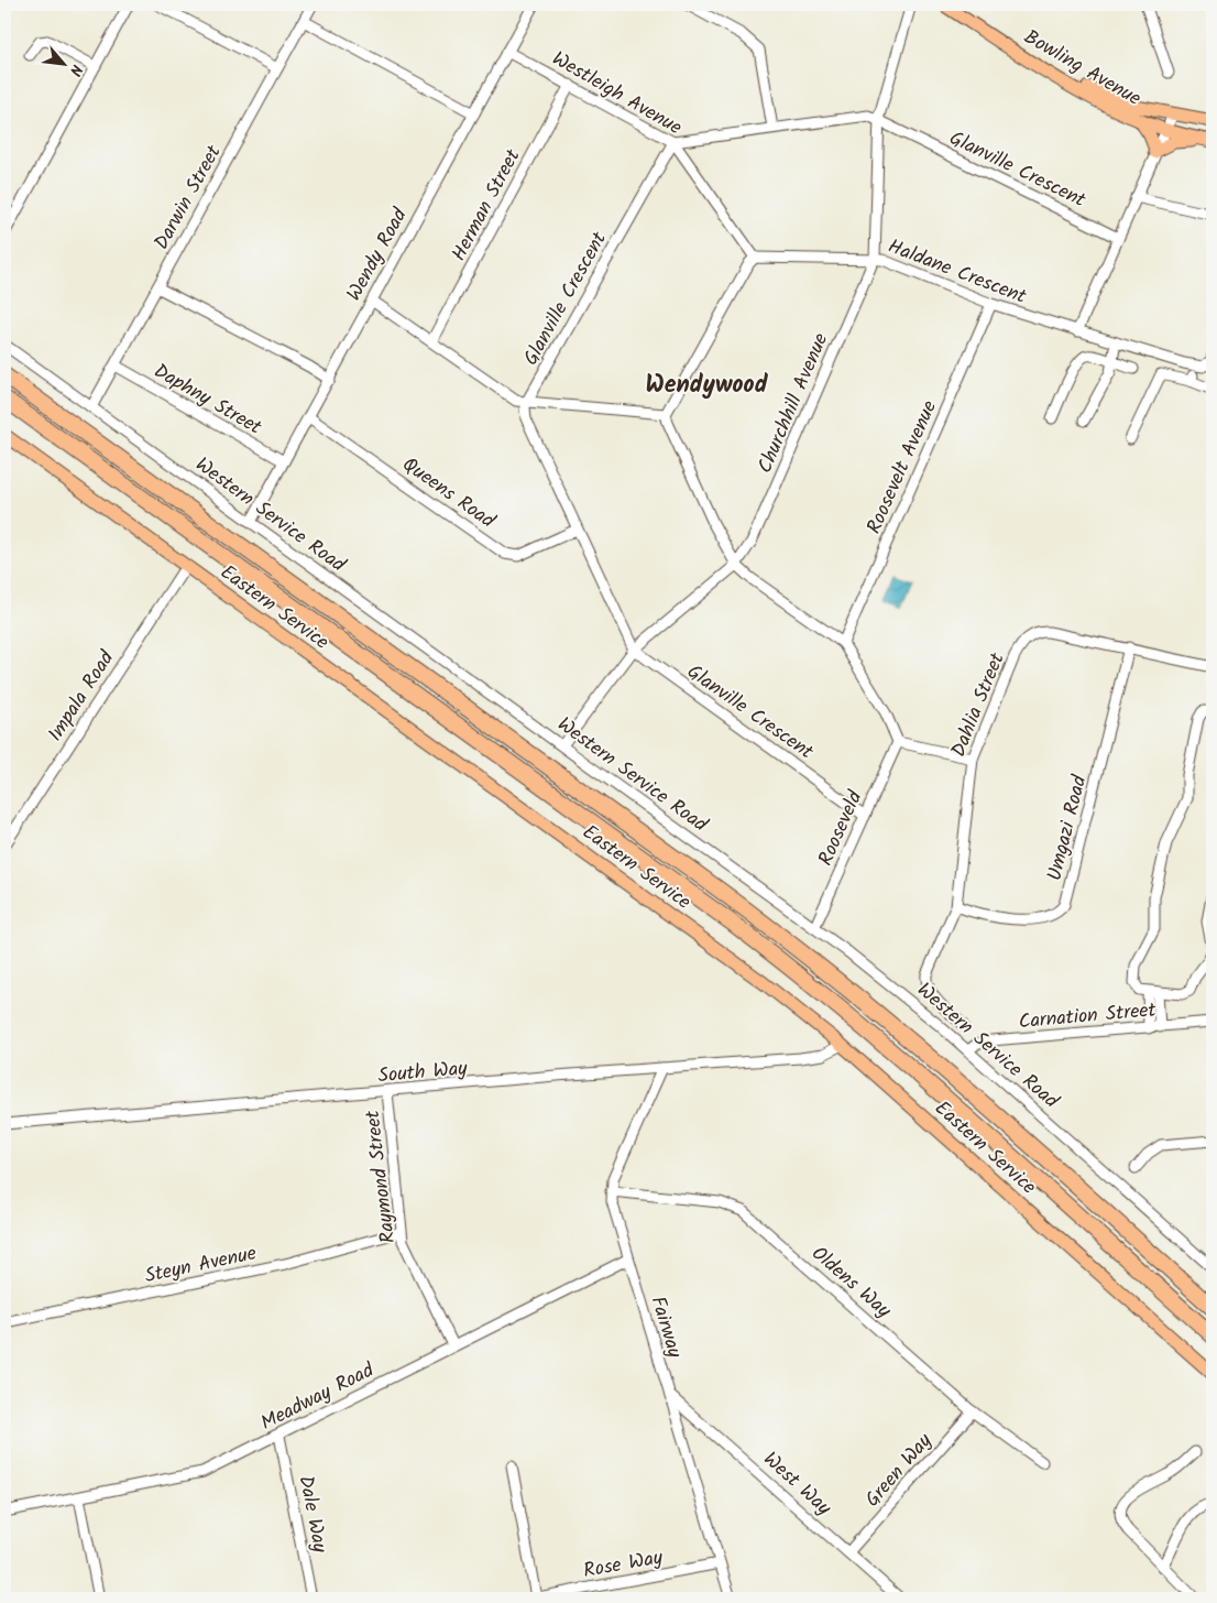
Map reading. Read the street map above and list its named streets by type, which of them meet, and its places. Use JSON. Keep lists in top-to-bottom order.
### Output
{
  "streets": {
    "main road": ["Bowling Avenue", "Eastern Service"],
    "street": [
      "Westleigh Avenue",
      "Glanville Crescent",
      "Darwin Street",
      "Herman Street",
      "Wendy Road",
      "Haldane Crescent",
      "Daphny Street",
      "Churchhill Avenue",
      "Roosevelt Avenue",
      "Queens Road",
      "Western Service Road",
      "Impala Road",
      "Dahlia Street",
      "Rooseveld",
      "Umgazi Road",
      "Carnation Street",
      "South Way",
      "Raymond Street",
      "Steyn Avenue",
      "Oldens Way",
      "Fairway",
      "Meadway Road",
      "Green Way",
      "West Way",
      "Dale Way",
      "Rose Way"
    ]
  },
  "crossings": [
    ["Westleigh Avenue", "Glanville Crescent"],
    ["Westleigh Avenue", "Herman Street"],
    ["Westleigh Avenue", "Wendy Road"],
    ["Westleigh Avenue", "Haldane Crescent"],
    ["Glanville Crescent", "Churchhill Avenue"],
    ["Glanville Crescent", "Queens Road"],
    ["Glanville Crescent", "Rooseveld"],
    ["Darwin Street", "Daphny Street"],
    ["Darwin Street", "Western Service Road"],
    ["Wendy Road", "Daphny Street"],
    ["Wendy Road", "Queens Road"],
    ["Wendy Road", "Western Service Road"],
    ["Haldane Crescent", "Churchhill Avenue"],
    ["Haldane Crescent", "Roosevelt Avenue"],
    ["Churchhill Avenue", "Western Service Road"],
    ["Western Service Road", "Rooseveld"],
    ["Western Service Road", "Carnation Street"],
    ["Eastern Service", "Impala Road"],
    ["Eastern Service", "South Way"],
    ["Dahlia Street", "Umgazi Road"],
    ["South Way", "Raymond Street"],
    ["South Way", "Fairway"],
    ["Raymond Street", "Steyn Avenue"],
    ["Raymond Street", "Meadway Road"],
    ["Oldens Way", "Fairway"],
    ["Oldens Way", "Green Way"],
    ["Fairway", "Meadway Road"],
    ["Fairway", "West Way"],
    ["Fairway", "Rose Way"],
    ["Meadway Road", "Dale Way"],
    ["Green Way", "West Way"]
  ],
  "districts": ["Wendywood"],
  "north": "bottom right"
}
